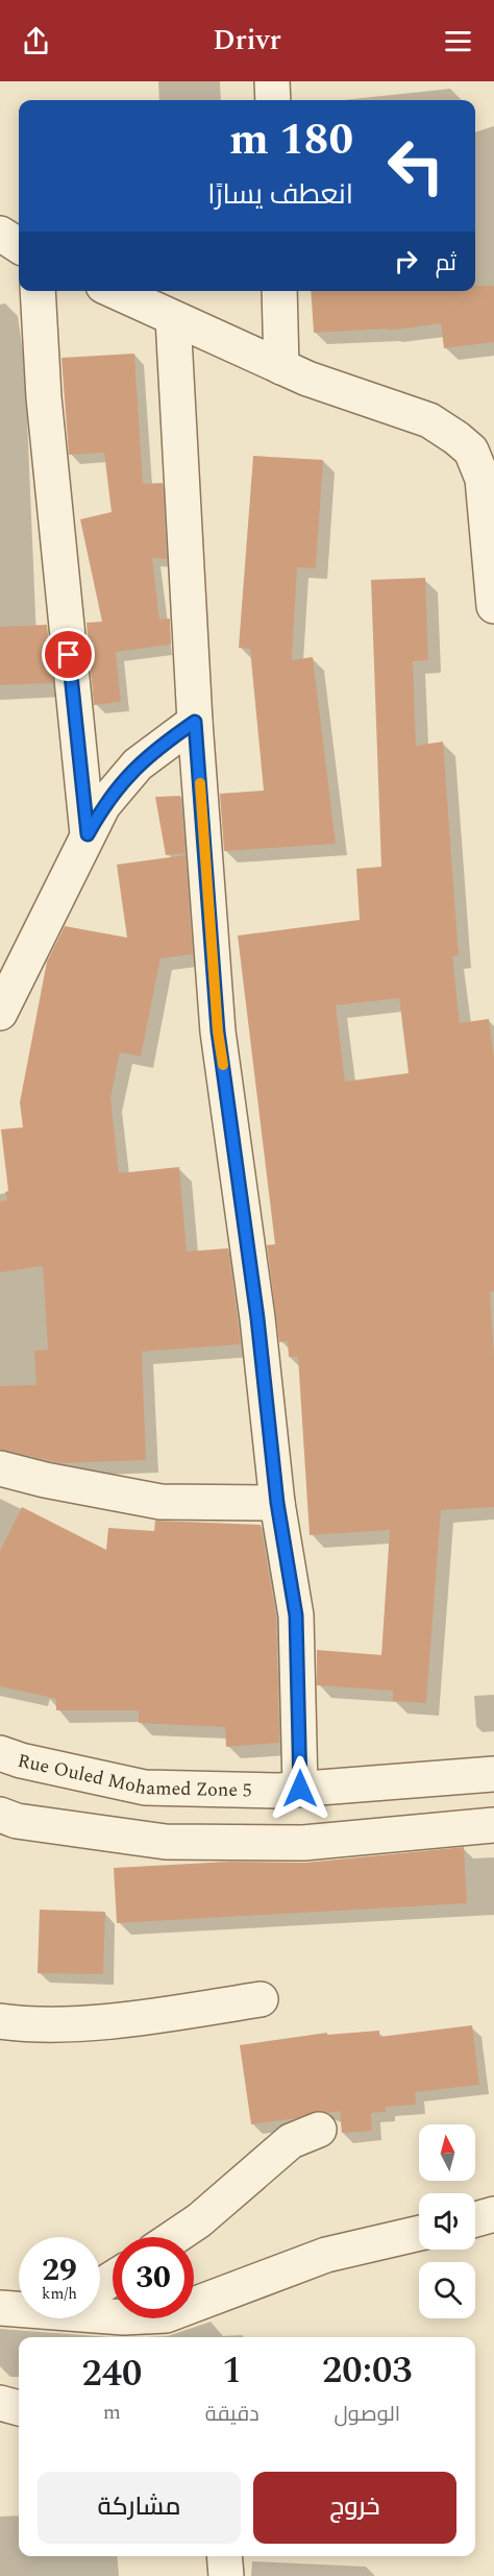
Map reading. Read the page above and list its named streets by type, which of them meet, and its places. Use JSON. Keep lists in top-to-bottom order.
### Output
{
  "streets": {
    "street": ["Rue Ouled Mohamed Zone 5"]
  },
  "north": "top",
  "page": {
    "header": "Drivr",
    "turn": ["180 m", "انعطف يسارًا"],
    "then": "ثم",
    "speed": "29 km/h",
    "limit": "30",
    "eta": [
      "20:03",
      "الوصول",
      "1",
      "دقيقة",
      "240",
      "m"
    ],
    "buttons": ["خروج", "مشاركة"]
  }
}
